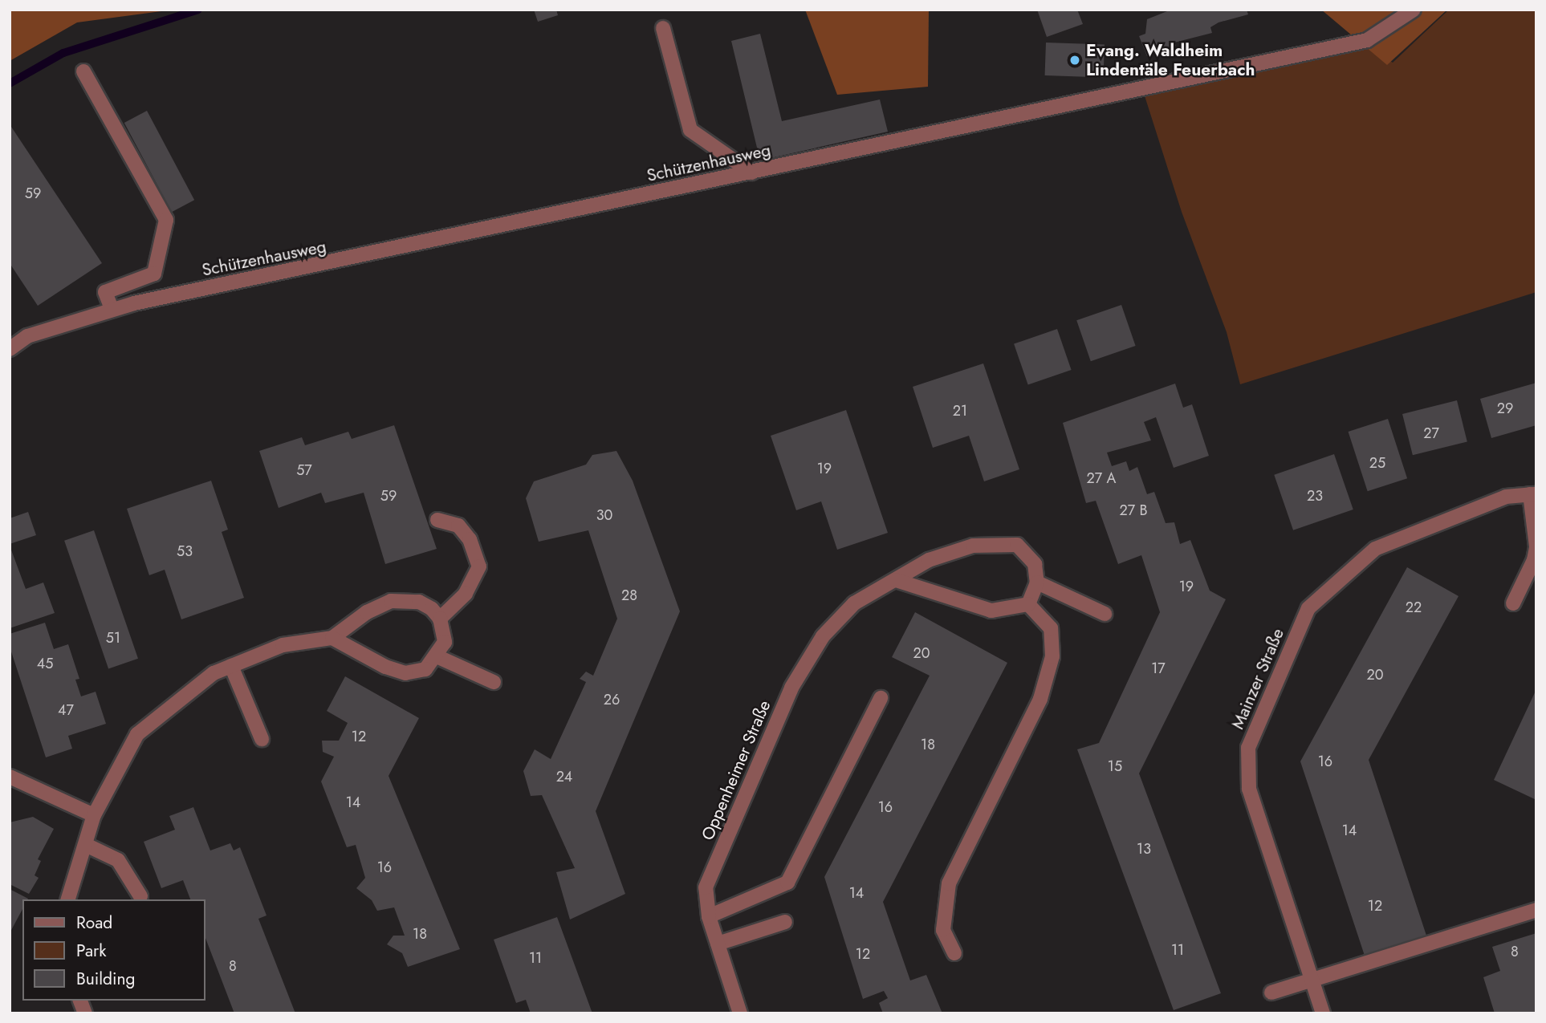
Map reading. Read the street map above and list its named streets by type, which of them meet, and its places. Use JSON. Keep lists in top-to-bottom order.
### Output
{
  "streets": {
    "street": ["Schützenhausweg", "Mainzer Straße", "Oppenheimer Straße"]
  },
  "places": ["Evang. Waldheim Lindentäle Feuerbach"],
  "house_numbers": [
    "59",
    "29",
    "21",
    "27",
    "25",
    "19",
    "57",
    "27 A",
    "59",
    "23",
    "27 B",
    "30",
    "53",
    "19",
    "28",
    "22",
    "51",
    "20",
    "45",
    "17",
    "20",
    "26",
    "47",
    "12",
    "18",
    "16",
    "15",
    "24",
    "14",
    "16",
    "14",
    "13",
    "16",
    "14",
    "12",
    "18",
    "11",
    "8",
    "12",
    "11",
    "8"
  ],
  "legend": ["Road", "Park", "Building"]
}
